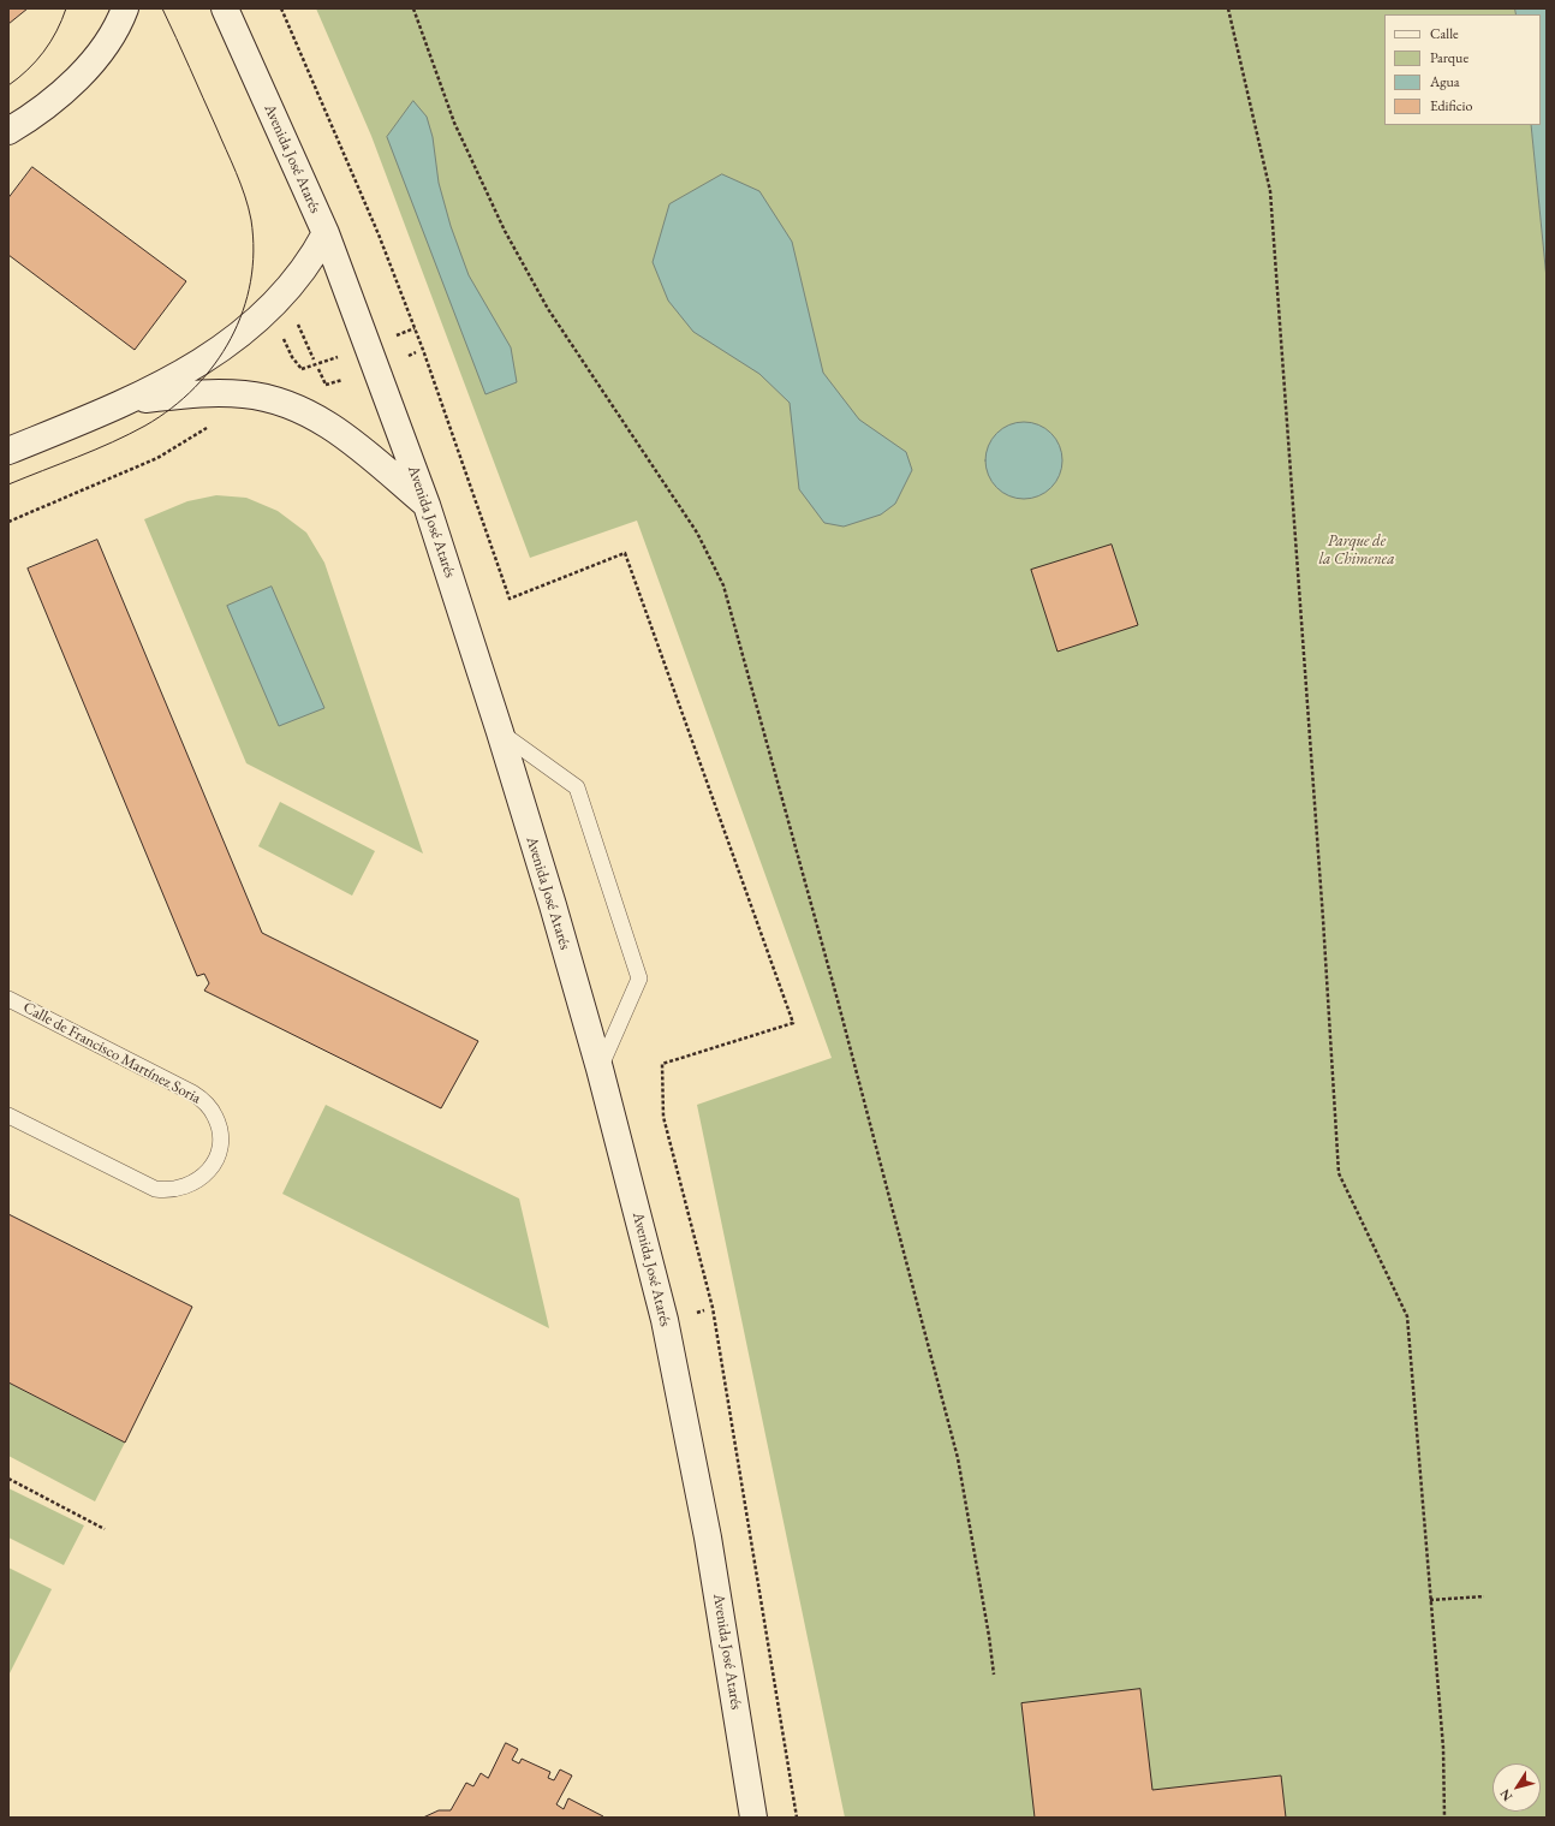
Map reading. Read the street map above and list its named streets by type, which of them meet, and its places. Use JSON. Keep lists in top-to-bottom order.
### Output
{
  "streets": {
    "main road": ["Avenida José Atarés"],
    "lane": ["Calle de Francisco Martínez Soria"]
  },
  "parks": ["Parque de la Chimenea"],
  "legend": [
    "Calle",
    "Parque",
    "Agua",
    "Edificio"
  ],
  "north": "bottom left"
}
